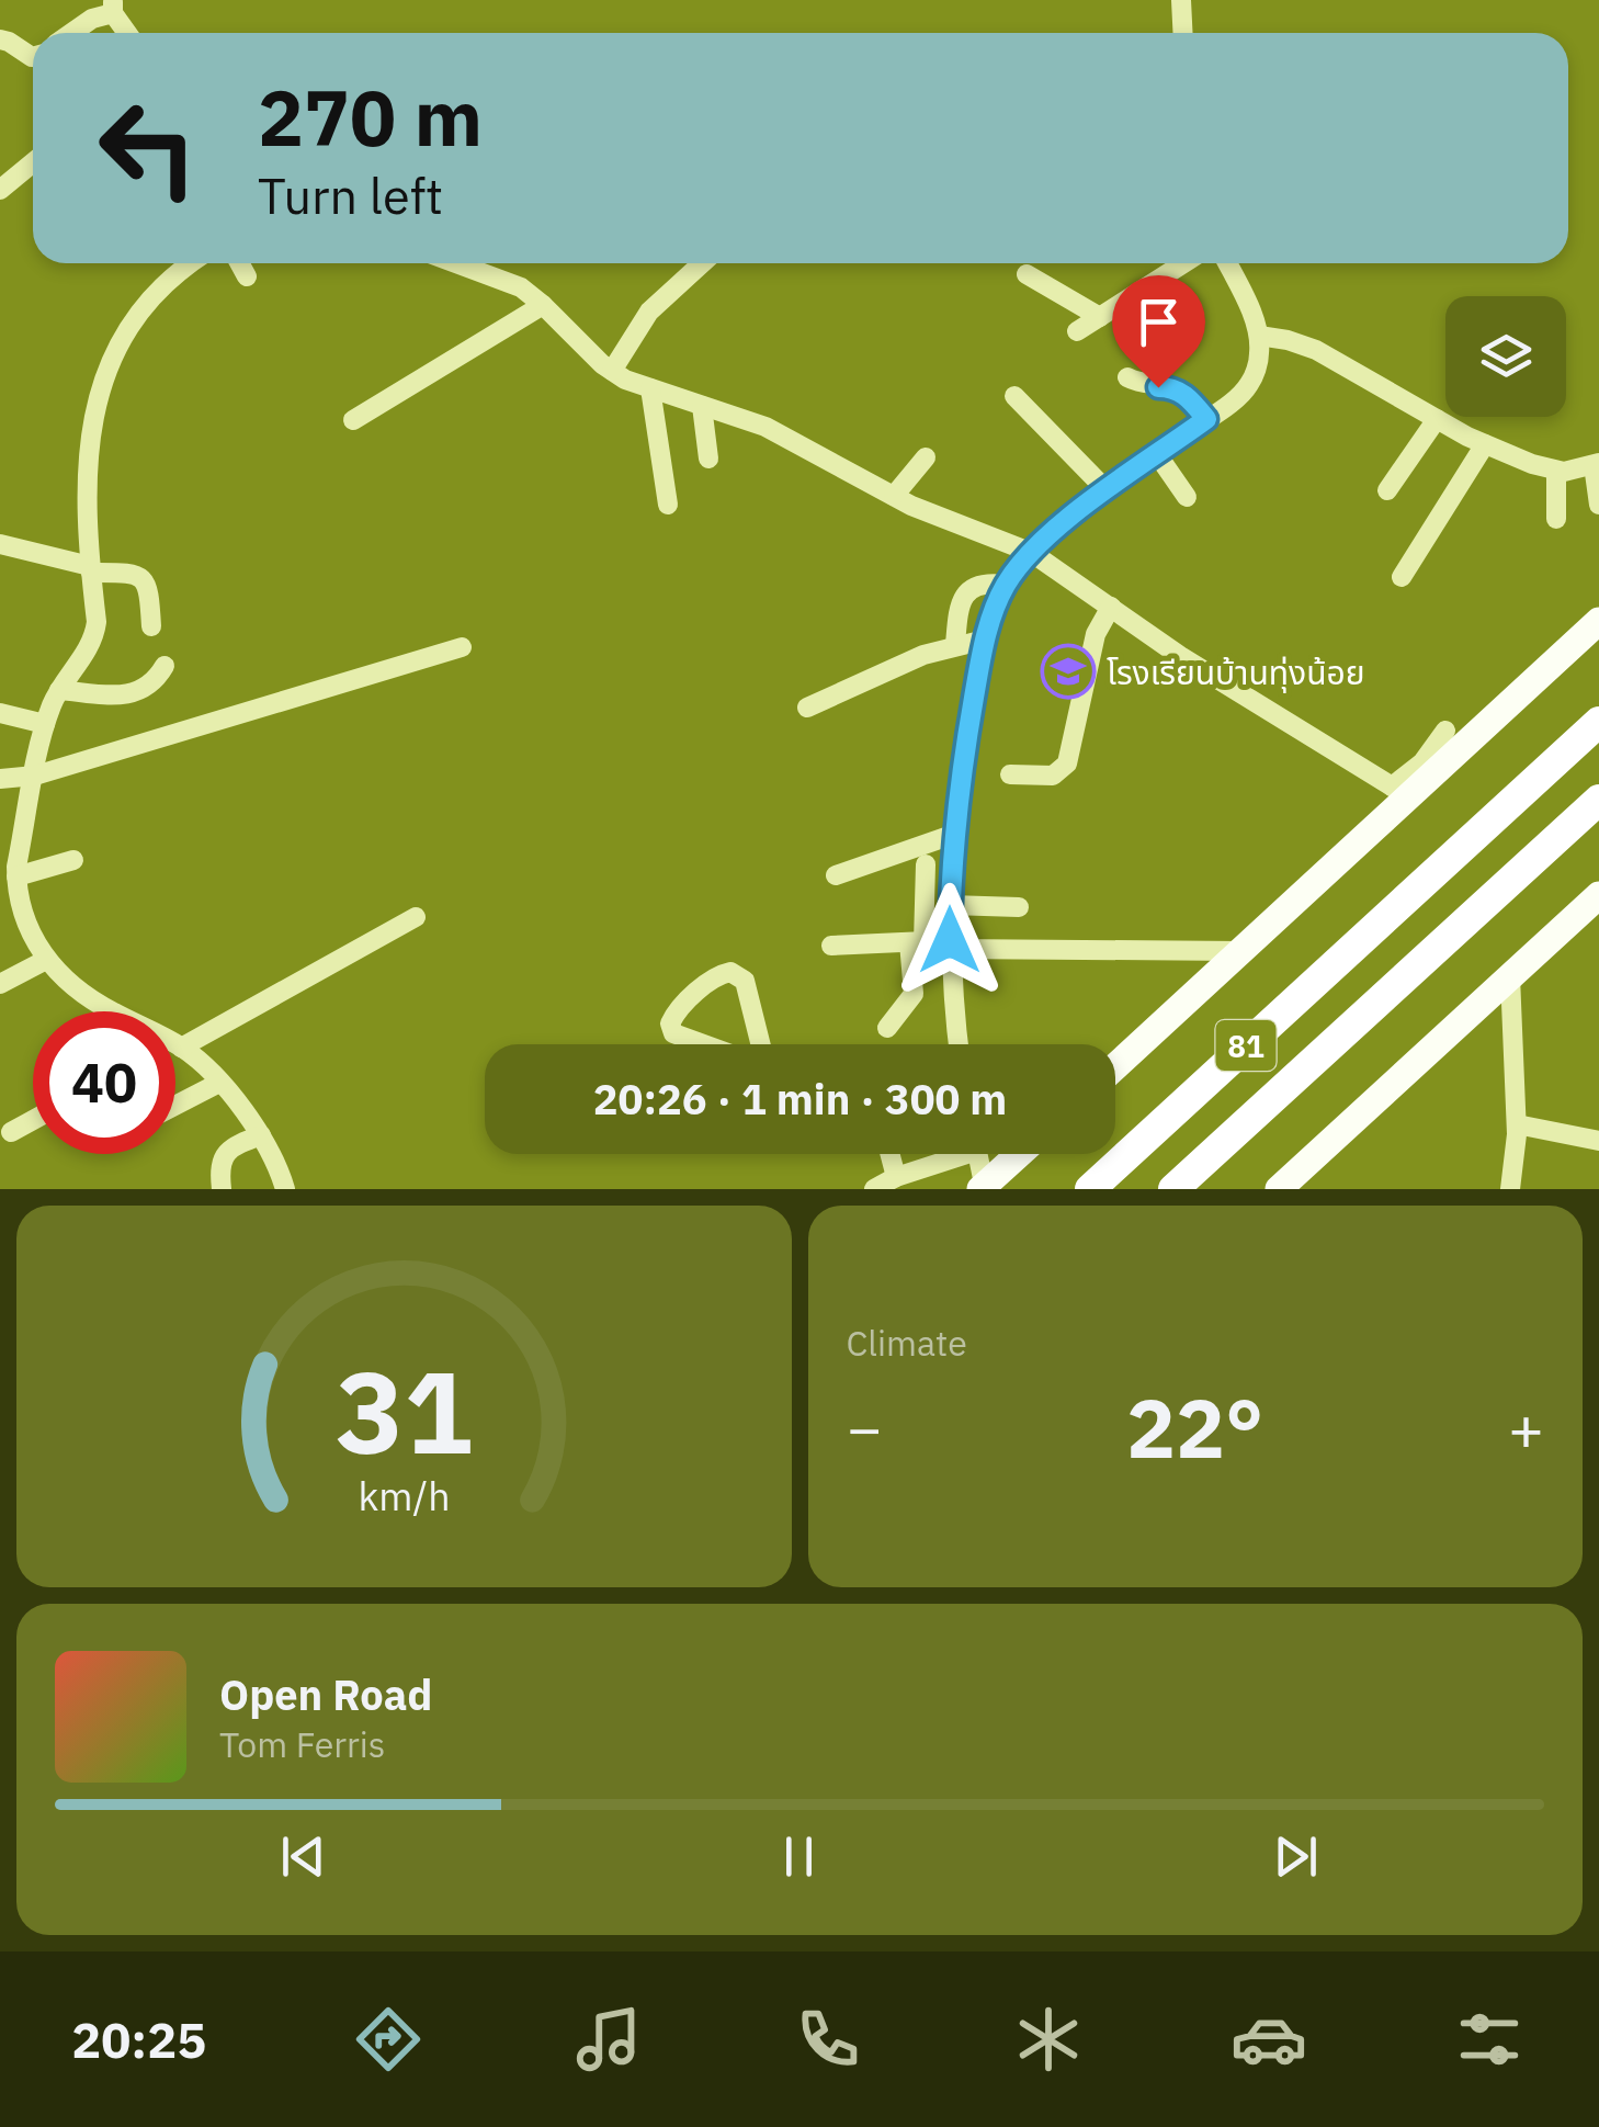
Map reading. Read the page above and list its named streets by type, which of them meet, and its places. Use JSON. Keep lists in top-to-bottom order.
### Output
{
  "streets": {
    "highway": ["81"]
  },
  "places": {
    "school or university": ["โรงเรียนบ้านทุ่งน้อย"]
  },
  "page": {
    "turn": ["270 m", "Turn left"],
    "limit": "40",
    "trip": "20:26 · 1 min · 300 m",
    "tile": "Climate",
    "heat": ["−", "22°", "+"],
    "song": ["Open Road", "Tom Ferris"],
    "tabs": "20:25",
    "gauge": ["31", "km/h"]
  }
}
